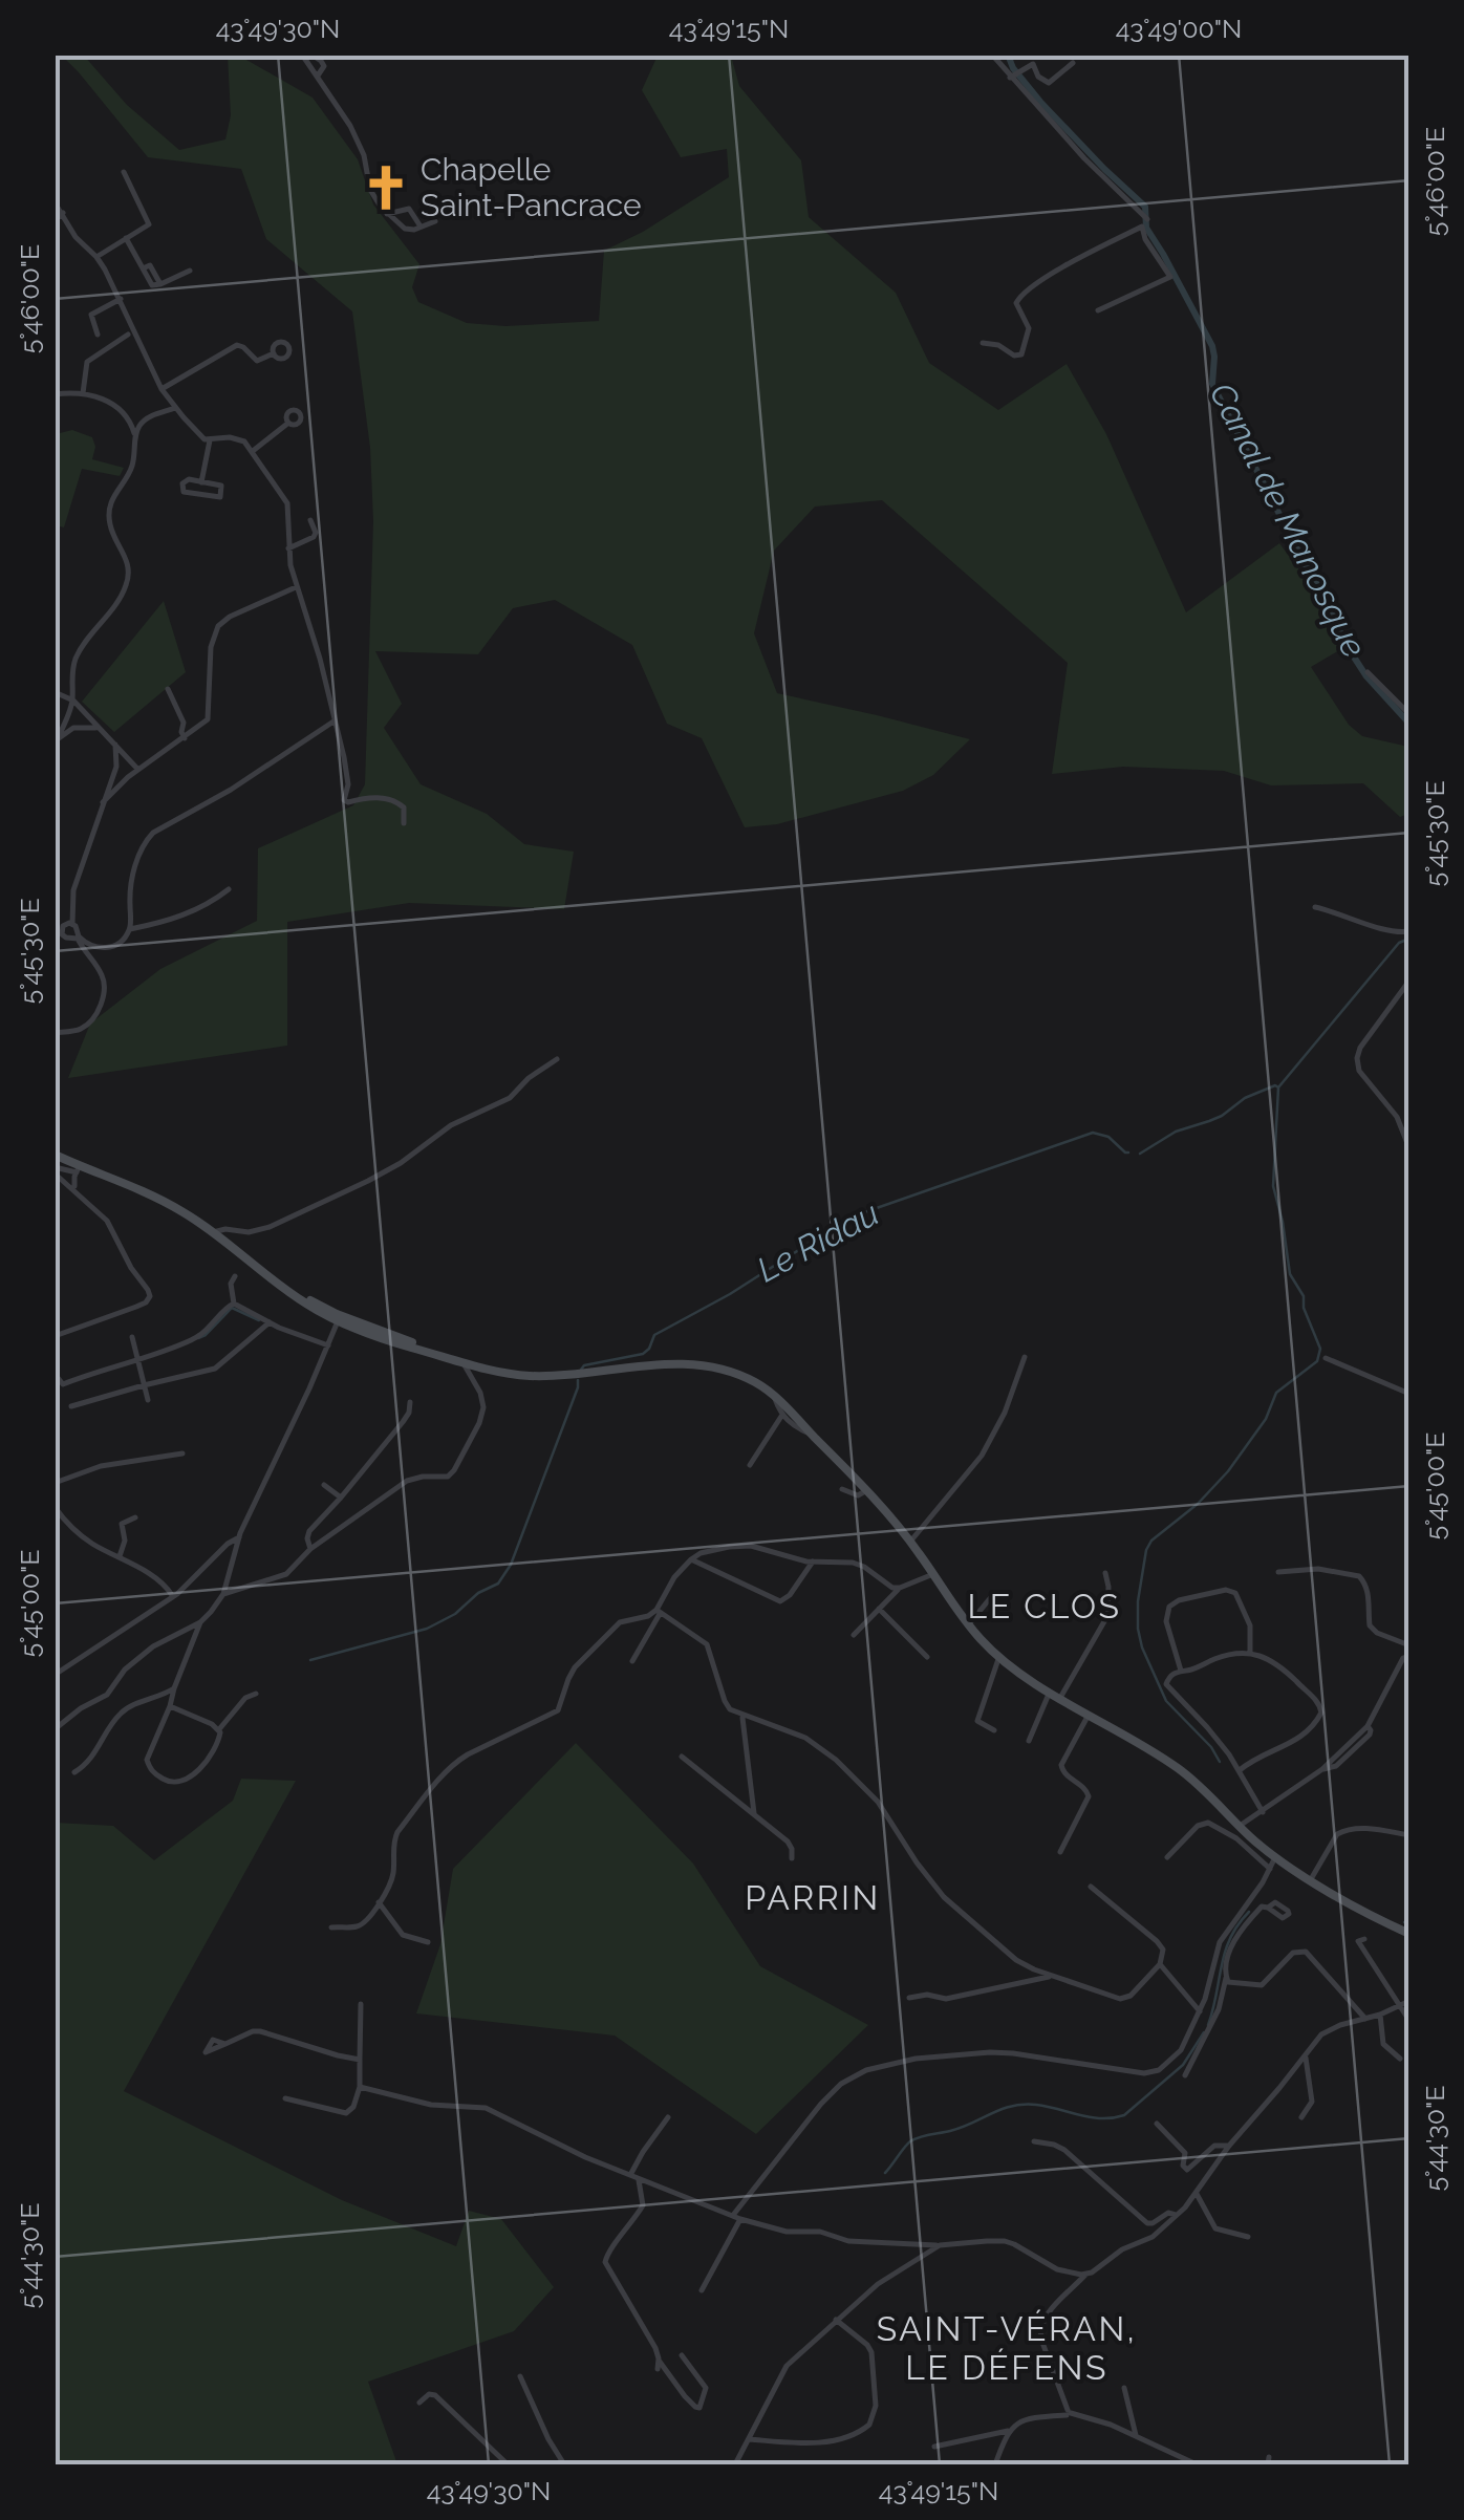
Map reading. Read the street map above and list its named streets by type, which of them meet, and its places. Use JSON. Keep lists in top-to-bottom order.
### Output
{
  "districts": ["LE CLOS", "PARRIN", "SAINT-VÉRAN, LE DÉFENS"],
  "water": ["Canal de Manosque", "Le Ridau"],
  "places": {
    "church": ["Chapelle Saint-Pancrace"]
  },
  "coordinates": [
    "43°49'30\"N",
    "43°49'15\"N",
    "43°49'00\"N",
    "5°46'00\"E",
    "5°45'30\"E",
    "5°45'00\"E",
    "5°44'30\"E"
  ]
}
